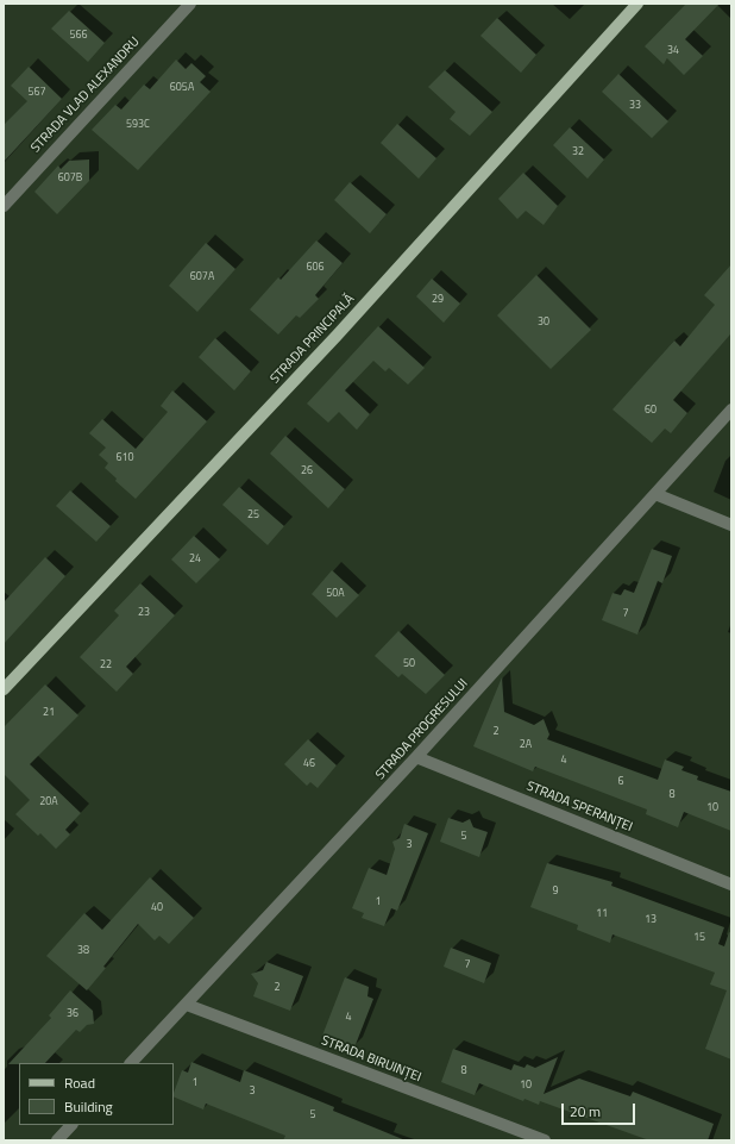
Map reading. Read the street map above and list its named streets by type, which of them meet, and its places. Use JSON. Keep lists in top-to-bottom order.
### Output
{
  "streets": {
    "main road": ["STRADA PRINCIPALĂ"],
    "street": [
      "STRADA VLAD ALEXANDRU",
      "STRADA PROGRESULUI",
      "STRADA SPERANȚEI",
      "STRADA BIRUINȚEI"
    ]
  },
  "crossings": [
    ["STRADA PROGRESULUI", "STRADA SPERANȚEI"],
    ["STRADA PROGRESULUI", "STRADA BIRUINȚEI"]
  ],
  "house_numbers": [
    "566",
    "34",
    "605A",
    "567",
    "33",
    "593C",
    "32",
    "607B",
    "606",
    "607A",
    "29",
    "30",
    "60",
    "610",
    "26",
    "25",
    "24",
    "50A",
    "23",
    "7",
    "50",
    "22",
    "21",
    "2",
    "2A",
    "4",
    "46",
    "6",
    "8",
    "20A",
    "10",
    "5",
    "3",
    "9",
    "1",
    "40",
    "11",
    "13",
    "15",
    "38",
    "7",
    "2",
    "36",
    "4",
    "8",
    "1",
    "10",
    "3",
    "5"
  ],
  "legend": ["Road", "Building"],
  "scale_bar": "20 m"
}
